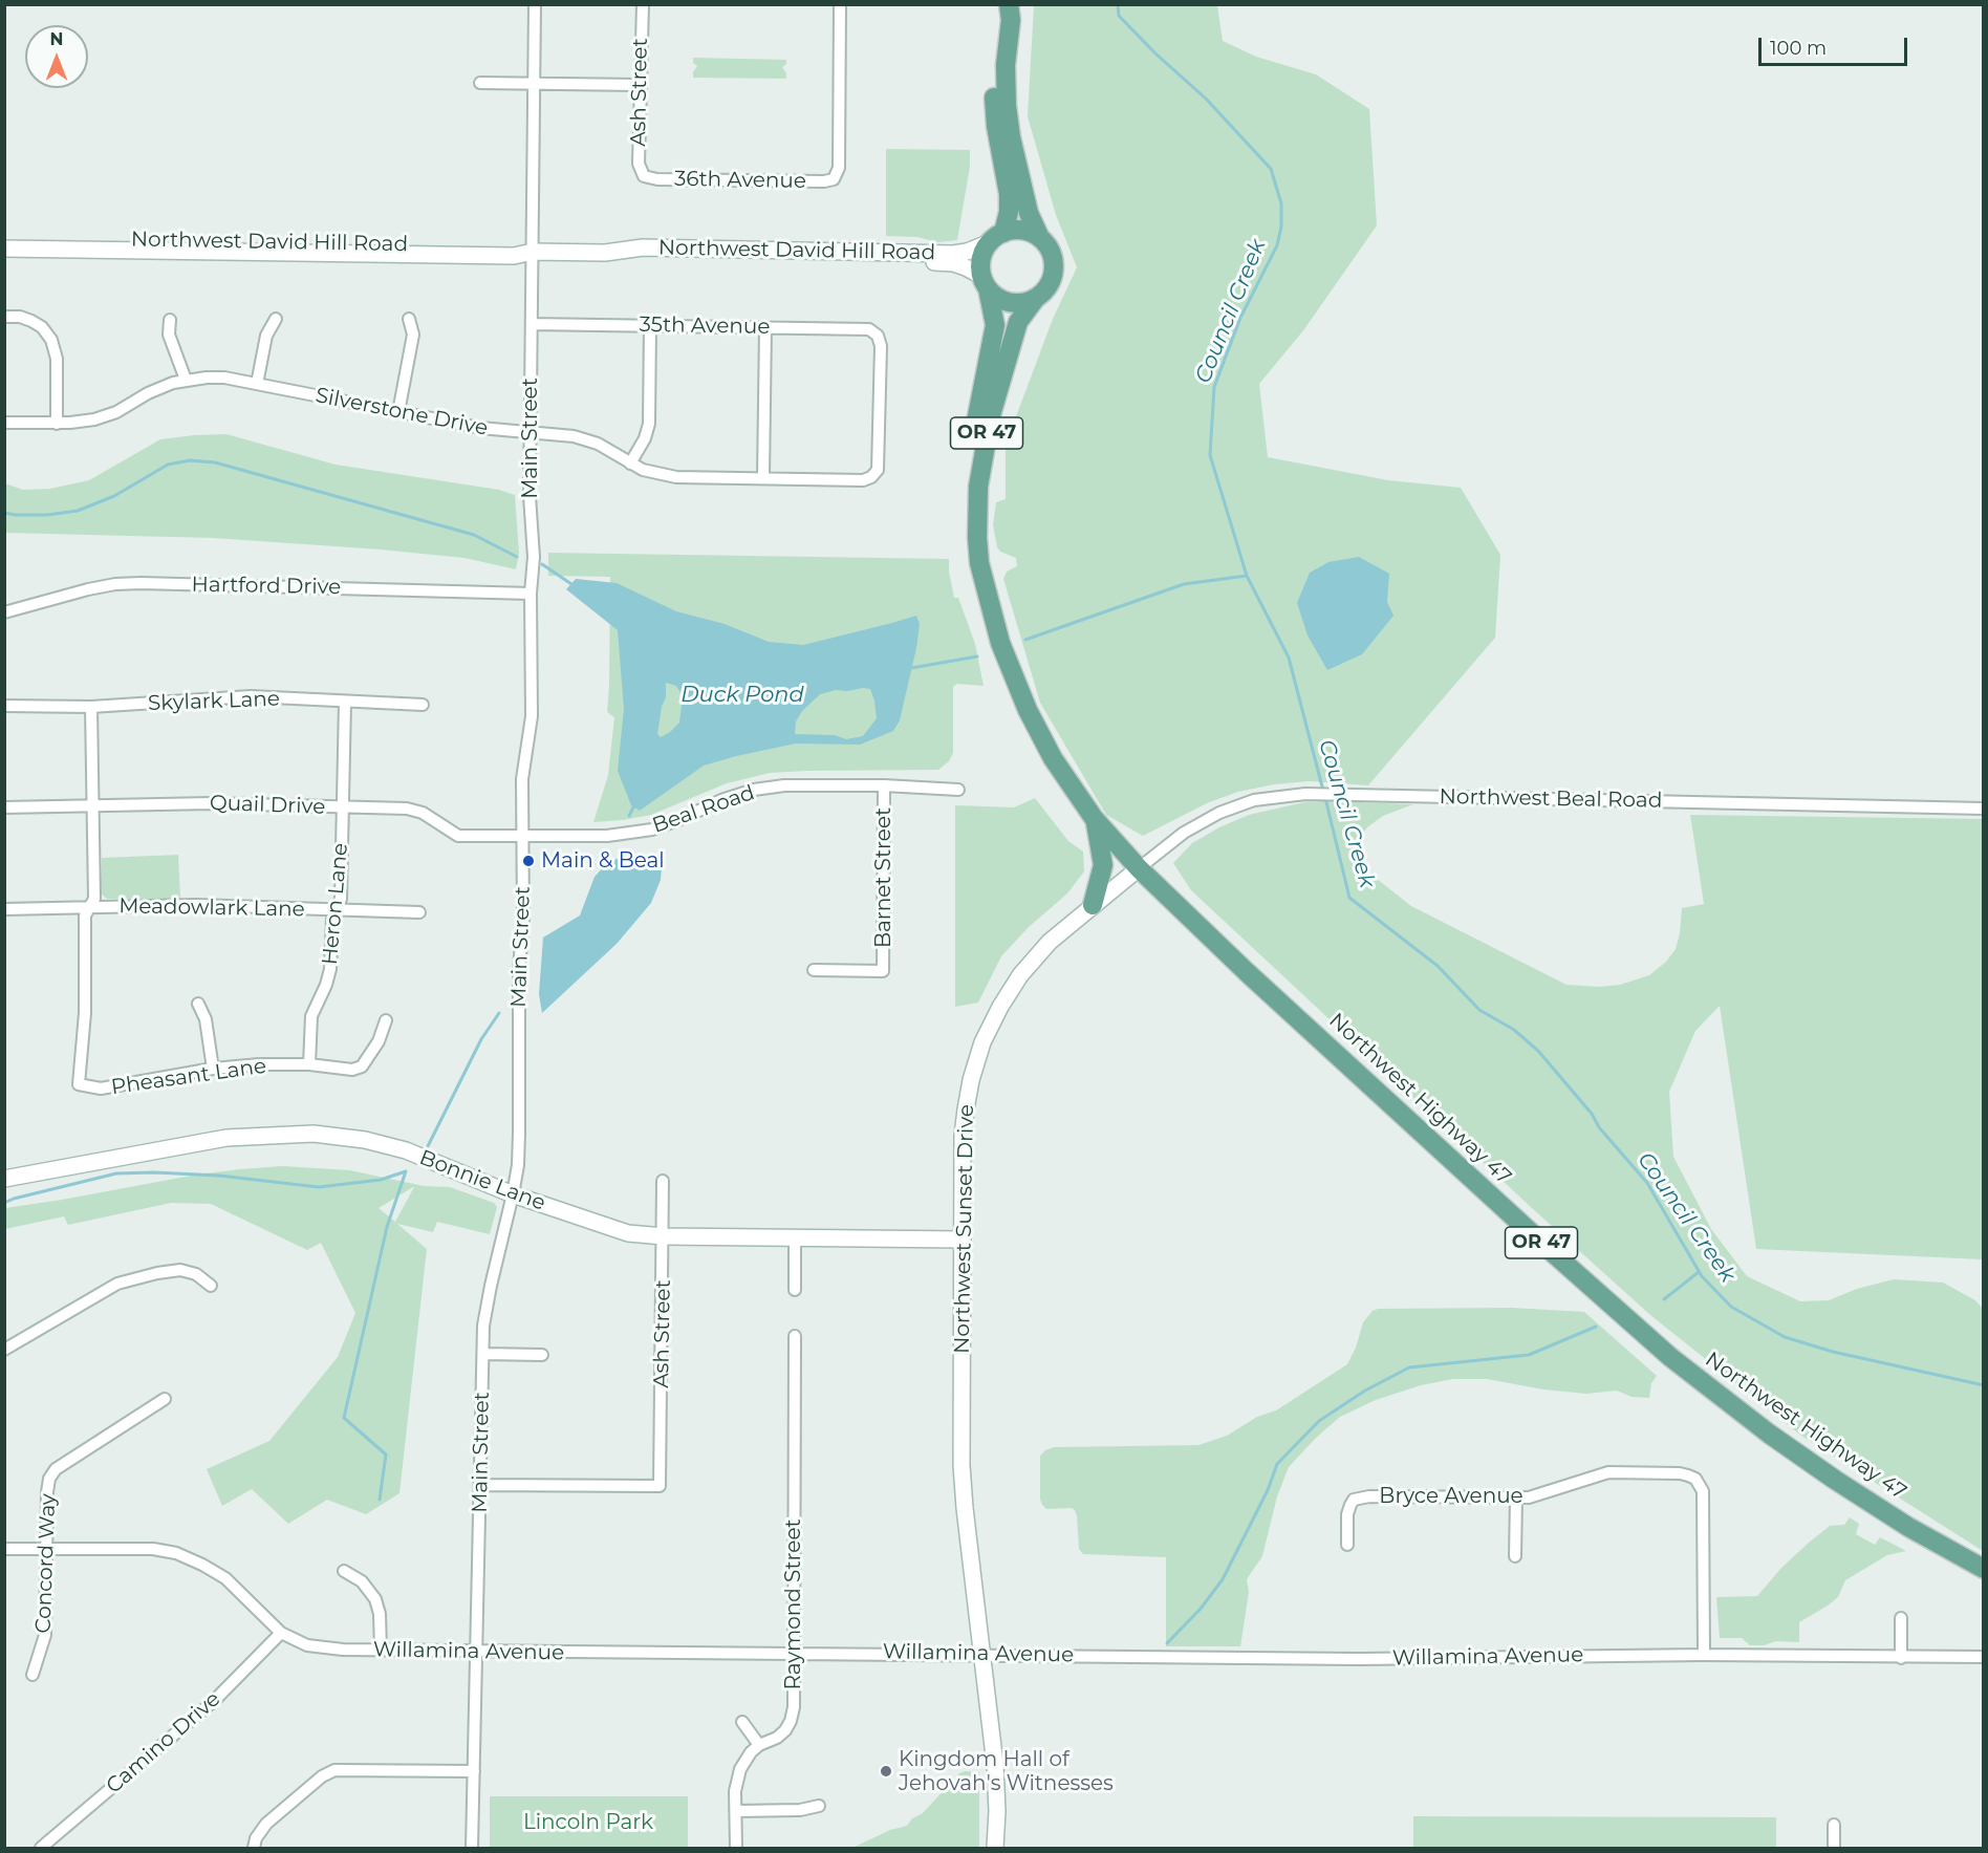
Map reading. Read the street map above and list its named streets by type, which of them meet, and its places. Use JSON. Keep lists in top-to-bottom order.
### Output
{
  "streets": {
    "main road": ["OR 47", "Northwest Highway 47"],
    "street": [
      "Ash Street",
      "36th Avenue",
      "Northwest David Hill Road",
      "35th Avenue",
      "Silverstone Drive",
      "Main Street",
      "Hartford Drive",
      "Skylark Lane",
      "Northwest Beal Road",
      "Quail Drive",
      "Beal Road",
      "Barnet Street",
      "Heron Lane",
      "Meadowlark Lane",
      "Pheasant Lane",
      "Bonnie Lane",
      "Northwest Sunset Drive",
      "Bryce Avenue",
      "Concord Way",
      "Raymond Street",
      "Willamina Avenue",
      "Camino Drive"
    ]
  },
  "crossings": [
    ["Ash Street", "36th Avenue"],
    ["Ash Street", "Main Street"],
    ["Ash Street", "Bonnie Lane"],
    ["Northwest David Hill Road", "Main Street"],
    ["Northwest David Hill Road", "Northwest Highway 47"],
    ["35th Avenue", "Silverstone Drive"],
    ["35th Avenue", "Main Street"],
    ["Silverstone Drive", "Main Street"],
    ["Main Street", "Hartford Drive"],
    ["Main Street", "Quail Drive"],
    ["Main Street", "Beal Road"],
    ["Main Street", "Bonnie Lane"],
    ["Main Street", "Willamina Avenue"],
    ["Skylark Lane", "Heron Lane"],
    ["Skylark Lane", "Pheasant Lane"],
    ["Northwest Beal Road", "Northwest Highway 47"],
    ["Northwest Beal Road", "Northwest Sunset Drive"],
    ["Quail Drive", "Beal Road"],
    ["Quail Drive", "Heron Lane"],
    ["Quail Drive", "Pheasant Lane"],
    ["Beal Road", "Barnet Street"],
    ["Heron Lane", "Meadowlark Lane"],
    ["Heron Lane", "Pheasant Lane"],
    ["Meadowlark Lane", "Pheasant Lane"],
    ["Northwest Highway 47", "Northwest Sunset Drive"],
    ["Bonnie Lane", "Northwest Sunset Drive"],
    ["Northwest Sunset Drive", "Willamina Avenue"],
    ["Bryce Avenue", "Willamina Avenue"],
    ["Concord Way", "Willamina Avenue"],
    ["Raymond Street", "Willamina Avenue"],
    ["Willamina Avenue", "Camino Drive"]
  ],
  "water": ["Council Creek", "Duck Pond"],
  "parks": ["Lincoln Park"],
  "places": ["Main & Beal", "Kingdom Hall of Jehovah's Witnesses"],
  "scale_bar": "100 m",
  "north": "top"
}
